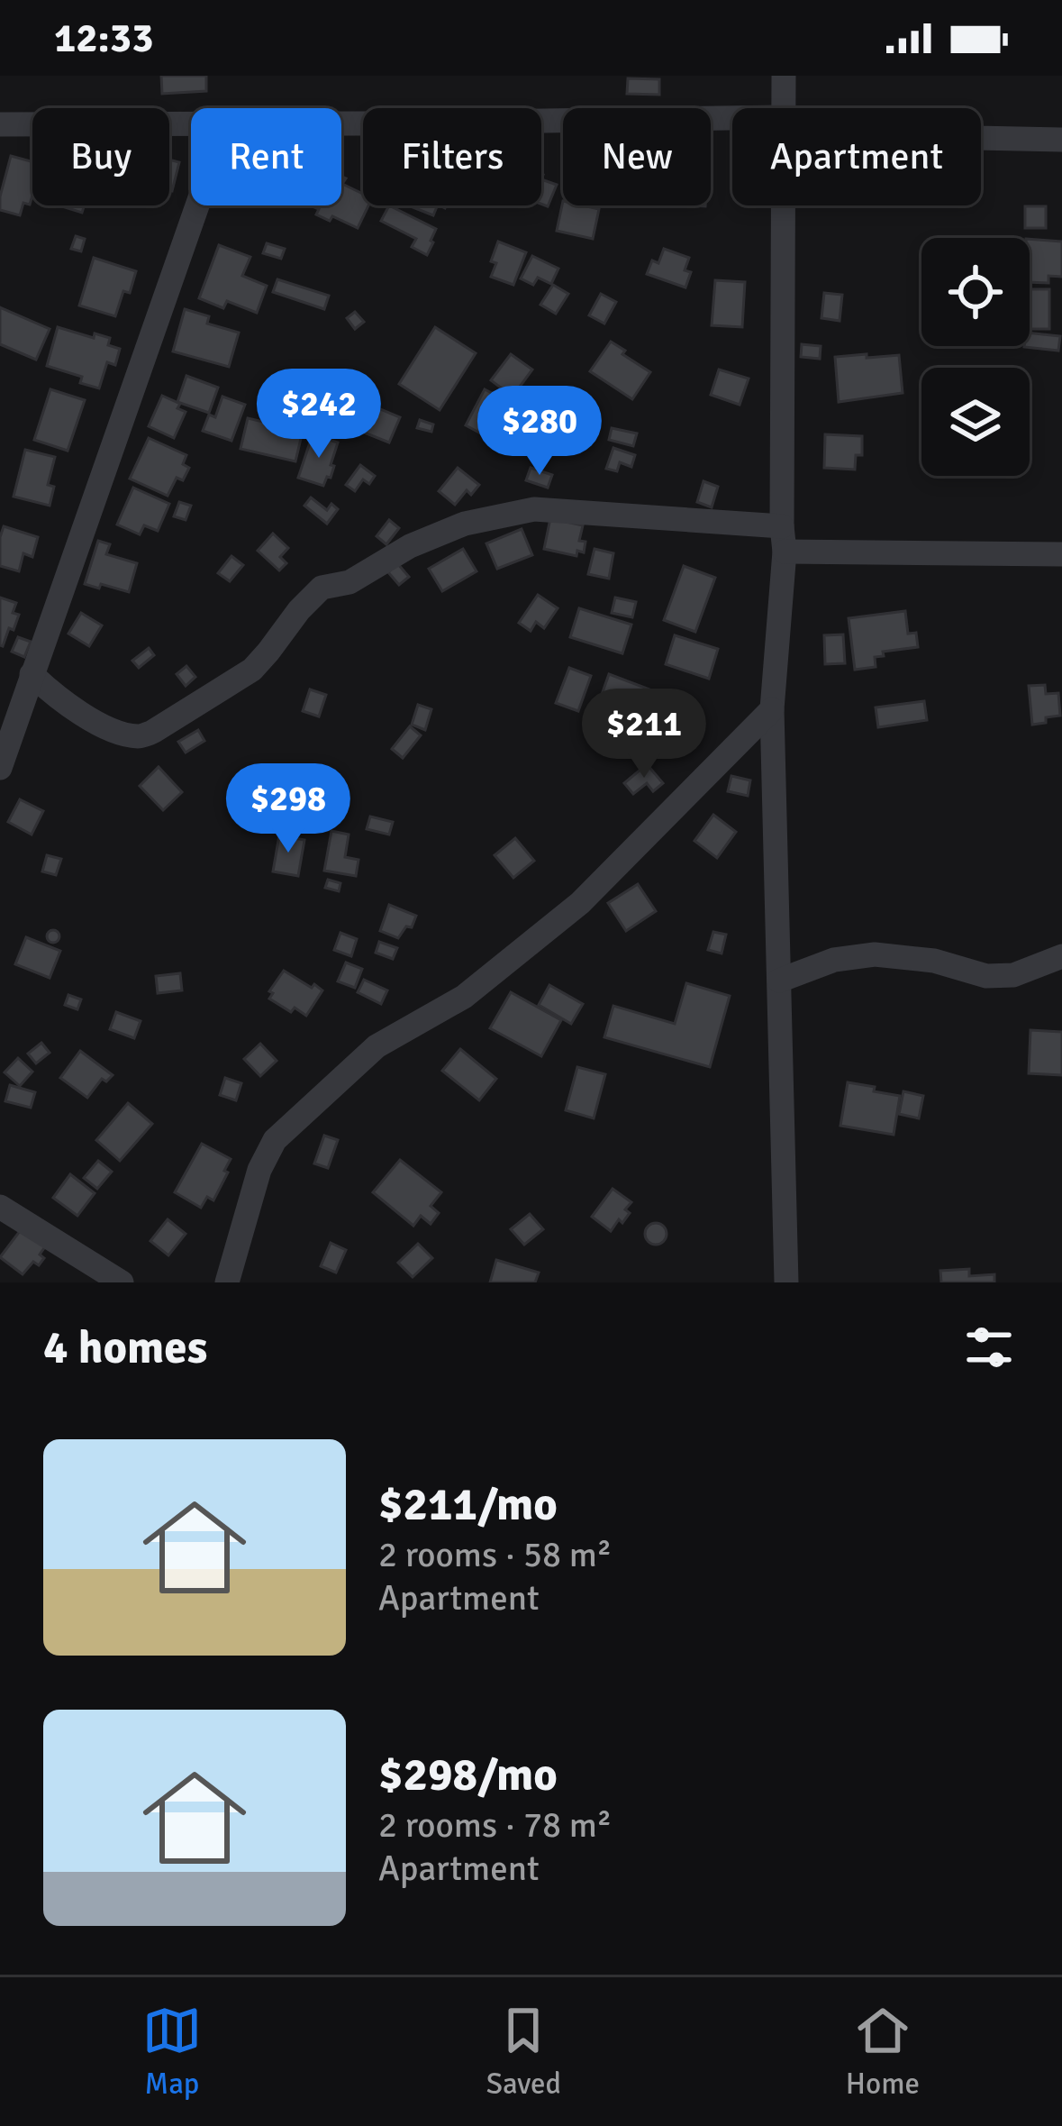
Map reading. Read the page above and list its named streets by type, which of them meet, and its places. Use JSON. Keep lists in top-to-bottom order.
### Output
{
  "page": {
    "status": "12:33",
    "chip": [
      "Buy",
      "Rent",
      "Filters",
      "New",
      "Apartment"
    ],
    "price": [
      "$242",
      "$280",
      "$211",
      "$298"
    ],
    "heading": "4 homes",
    "list": [
      {
        "name": "$211/mo",
        "note": "2 rooms · 58 m² · Apartment"
      },
      {
        "name": "$298/mo",
        "note": "2 rooms · 78 m² · Apartment"
      }
    ],
    "tabs": ["Map", "Saved", "Home"]
  }
}
